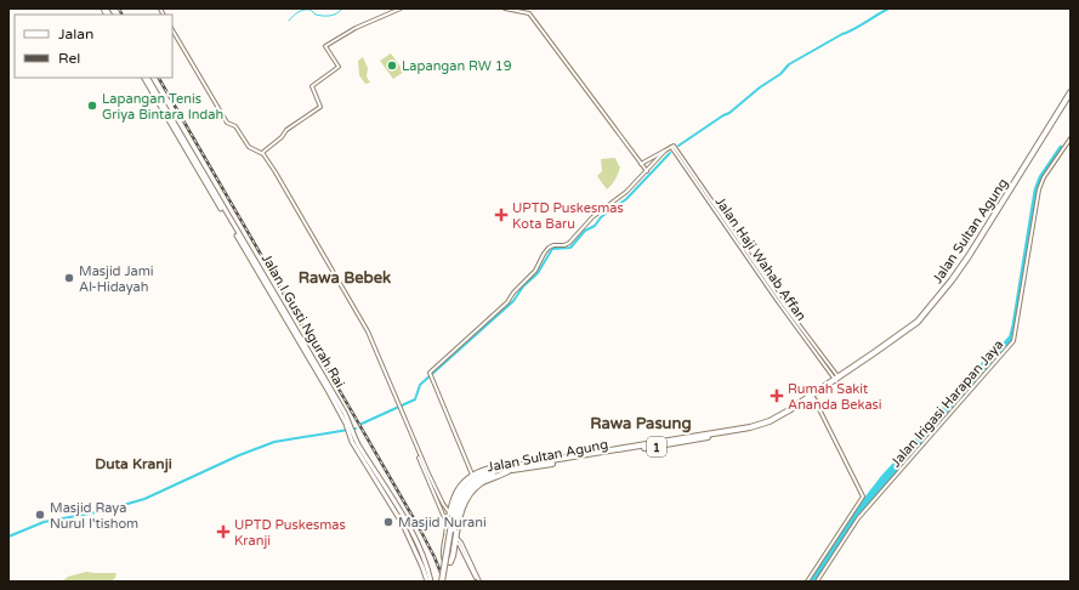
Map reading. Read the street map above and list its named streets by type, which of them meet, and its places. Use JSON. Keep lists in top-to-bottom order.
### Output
{
  "streets": {
    "highway": ["Jalan Sultan Agung", "1"],
    "main road": ["Jalan I Gusti Ngurah Rai"],
    "street": ["Jalan Haji Wahab Affan", "Jalan Irigasi Harapan Jaya"]
  },
  "crossings": [
    ["Jalan Sultan Agung", "Jalan Haji Wahab Affan"]
  ],
  "districts": ["Rawa Bebek", "Rawa Pasung", "Duta Kranji"],
  "places": {
    "other": [
      "Lapangan RW 19",
      "Lapangan Tenis Griya Bintara Indah",
      "Masjid Jami Al-Hidayah",
      "Masjid Raya Nurul I'tishom",
      "Masjid Nurani"
    ],
    "health": ["UPTD Puskesmas Kota Baru", "Rumah Sakit Ananda Bekasi", "UPTD Puskesmas Kranji"]
  },
  "legend": ["Jalan", "Rel"]
}
